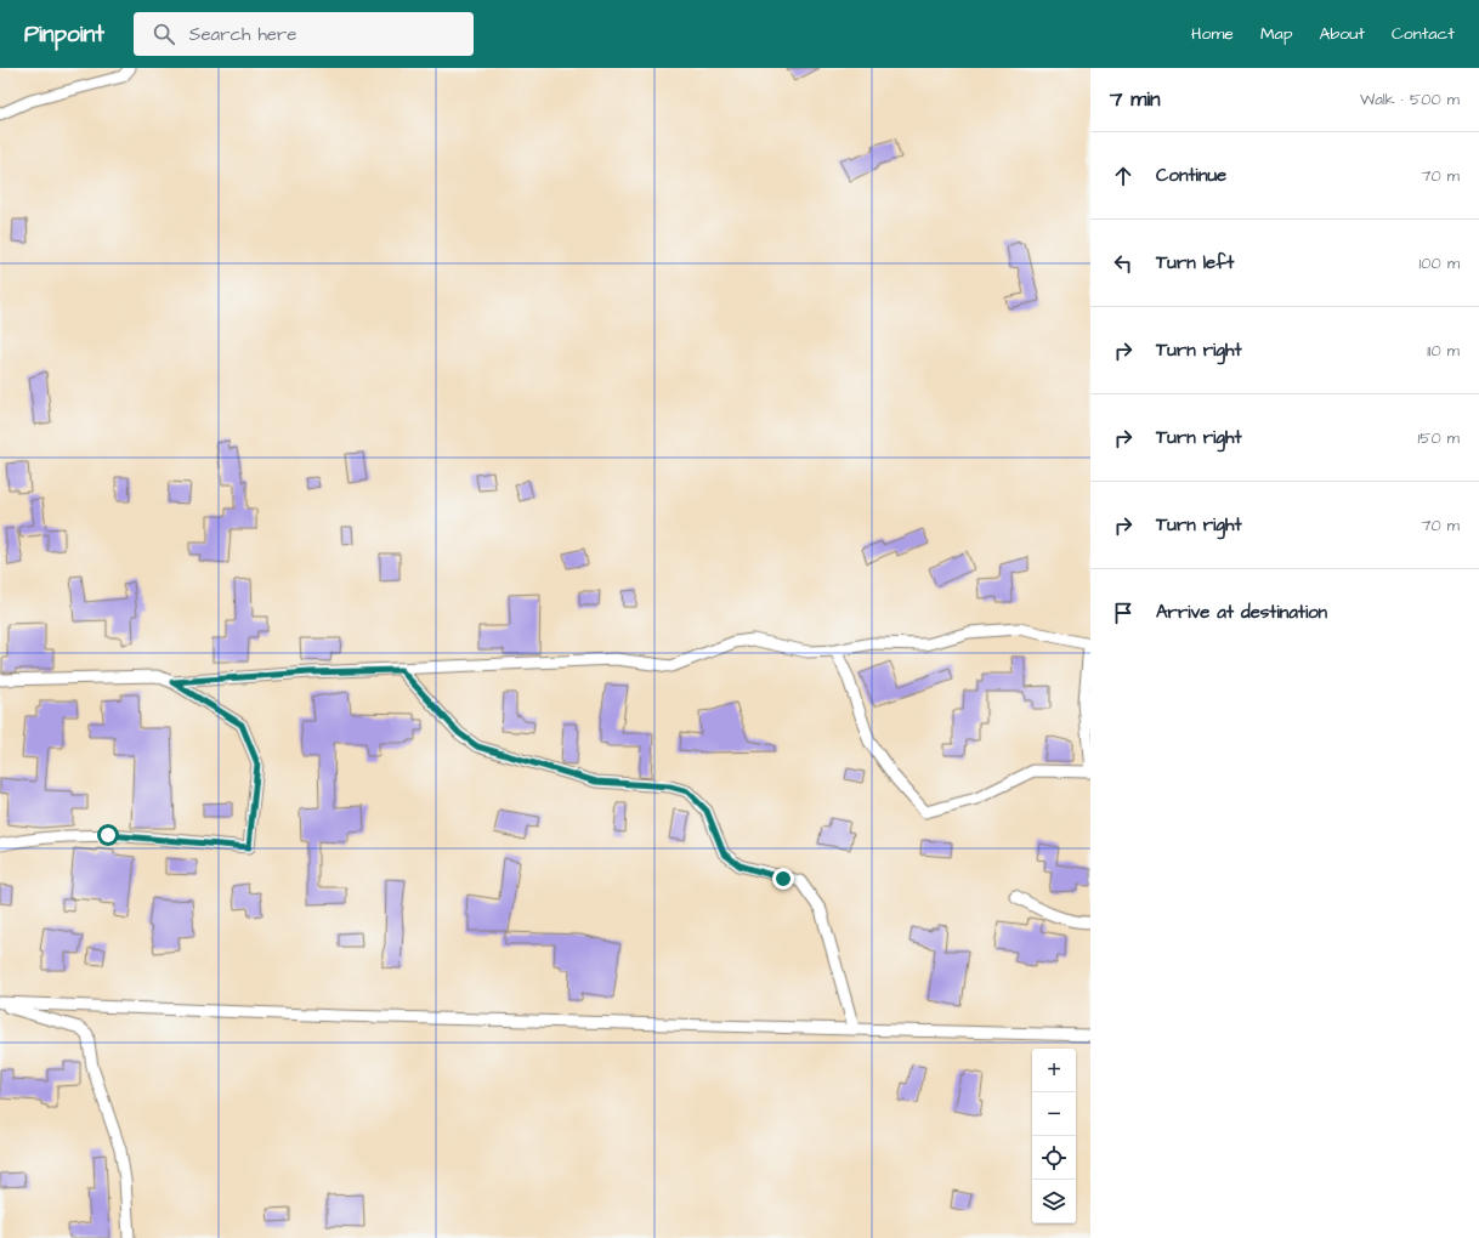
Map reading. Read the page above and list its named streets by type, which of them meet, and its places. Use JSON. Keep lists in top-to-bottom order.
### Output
{
  "page": {
    "header": "Pinpoint",
    "search": "Search here",
    "nav": [
      "Home",
      "Map",
      "About",
      "Contact"
    ],
    "heading": ["7 min", "Walk · 500 m"],
    "list": [
      ["Continue", "70 m"],
      ["Turn left", "100 m"],
      ["Turn right", "110 m"],
      ["Turn right", "150 m"],
      ["Turn right", "70 m"],
      "Arrive at destination"
    ],
    "map_buttons": ["+", "−"]
  }
}
